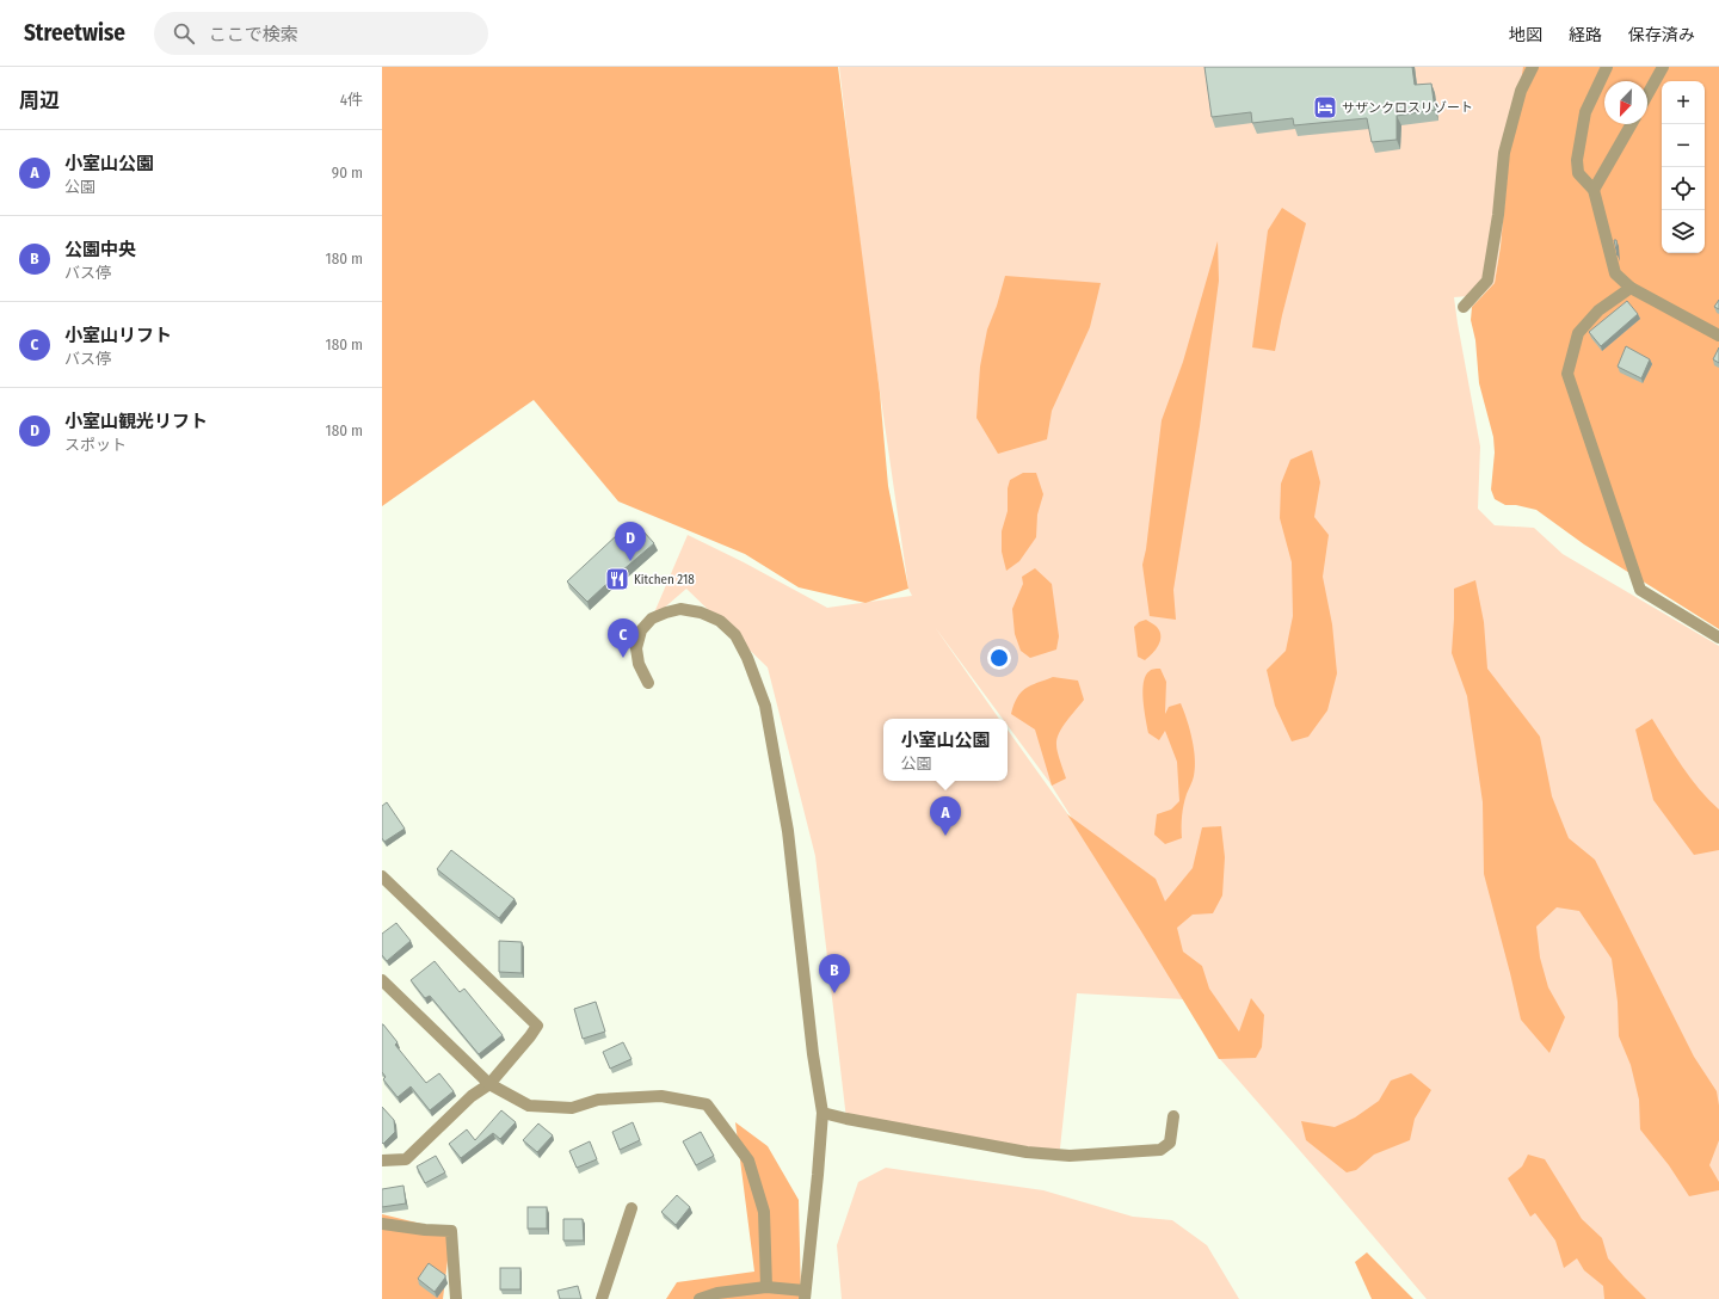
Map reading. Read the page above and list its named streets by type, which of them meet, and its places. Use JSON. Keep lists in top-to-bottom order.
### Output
{
  "places": {
    "hotel": ["サザンクロスリゾート"],
    "restaurant": ["Kitchen 218"]
  },
  "north": "bottom left",
  "page": {
    "header": "Streetwise",
    "search": "ここで検索",
    "nav": ["地図", "経路", "保存済み"],
    "heading": ["周辺", "4件"],
    "map_buttons": ["+", "−"],
    "list": [
      {
        "mark": "A",
        "name": "小室山公園",
        "note": "公園",
        "value": "90 m"
      },
      {
        "mark": "B",
        "name": "公園中央",
        "note": "バス停",
        "value": "180 m"
      },
      {
        "mark": "C",
        "name": "小室山リフト",
        "note": "バス停",
        "value": "180 m"
      },
      {
        "mark": "D",
        "name": "小室山観光リフト",
        "note": "スポット",
        "value": "180 m"
      }
    ],
    "pins": [
      "D",
      "C",
      "A",
      "B"
    ],
    "popup": ["小室山公園", "公園"]
  }
}
